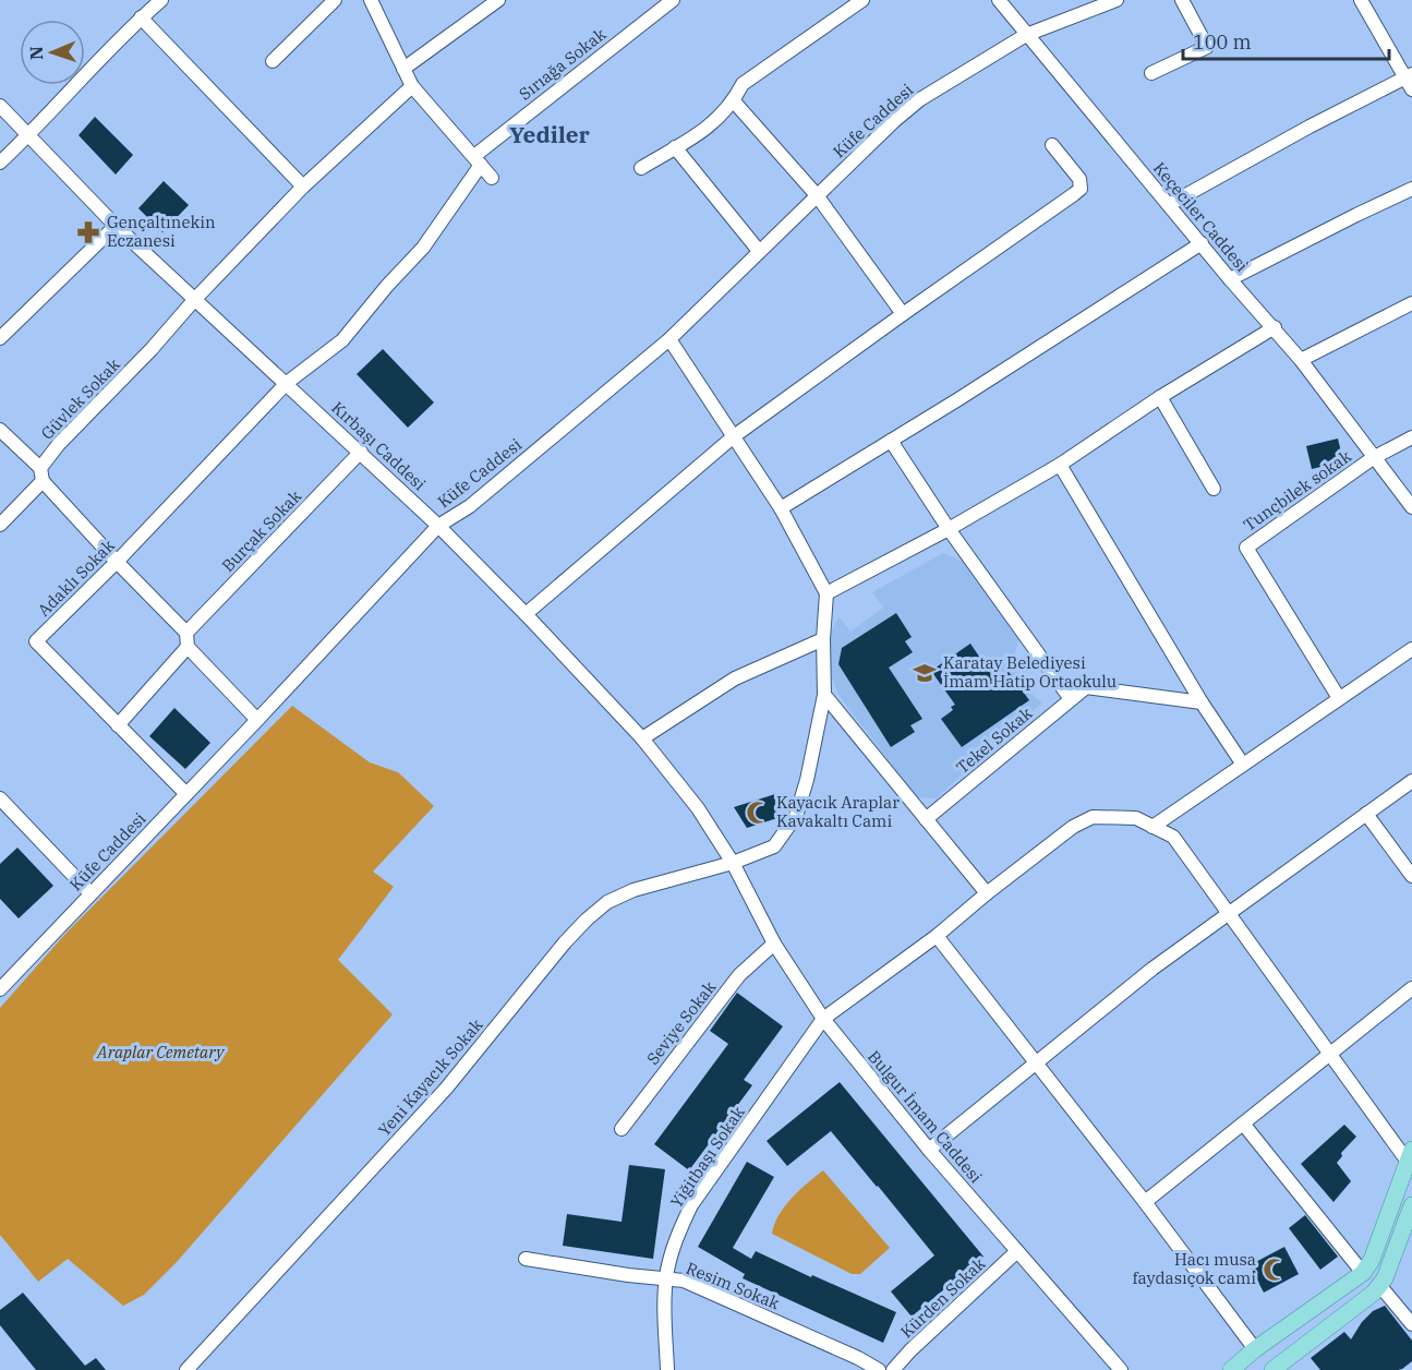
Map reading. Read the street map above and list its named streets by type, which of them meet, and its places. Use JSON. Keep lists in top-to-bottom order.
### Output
{
  "streets": {
    "street": [
      "Sırıağa Sokak",
      "Küfe Caddesi",
      "Keçeciler Caddesi",
      "Güvlek Sokak",
      "Kırbaşı Caddesi",
      "Tunçbilek sokak",
      "Burçak Sokak",
      "Adaklı Sokak",
      "Tekel Sokak",
      "Seviye Sokak",
      "Yeni Kayacık Sokak",
      "Bulgur İmam Caddesi",
      "Yiğitbaşı Sokak",
      "Resim Sokak",
      "Kürden Sokak"
    ]
  },
  "crossings": [
    ["Sırıağa Sokak", "Kırbaşı Caddesi"],
    ["Sırıağa Sokak", "Adaklı Sokak"],
    ["Küfe Caddesi", "Keçeciler Caddesi"],
    ["Küfe Caddesi", "Kırbaşı Caddesi"],
    ["Küfe Caddesi", "Adaklı Sokak"],
    ["Keçeciler Caddesi", "Tunçbilek sokak"],
    ["Güvlek Sokak", "Kırbaşı Caddesi"],
    ["Kırbaşı Caddesi", "Burçak Sokak"],
    ["Kırbaşı Caddesi", "Adaklı Sokak"],
    ["Kırbaşı Caddesi", "Yeni Kayacık Sokak"],
    ["Kırbaşı Caddesi", "Bulgur İmam Caddesi"],
    ["Burçak Sokak", "Adaklı Sokak"],
    ["Seviye Sokak", "Bulgur İmam Caddesi"],
    ["Yeni Kayacık Sokak", "Bulgur İmam Caddesi"],
    ["Bulgur İmam Caddesi", "Yiğitbaşı Sokak"],
    ["Bulgur İmam Caddesi", "Kürden Sokak"],
    ["Yiğitbaşı Sokak", "Resim Sokak"]
  ],
  "districts": ["Yediler"],
  "parks": ["Araplar Cemetary"],
  "places": {
    "pharmacy": ["Gençaltınekin Eczanesi"],
    "school or university": ["Karatay Belediyesi İmam Hatip Ortaokulu"],
    "mosque": ["Kayacık Araplar Kavakaltı Cami", "Hacı musa faydasıçok cami"]
  },
  "scale_bar": "100 m",
  "north": "left"
}
